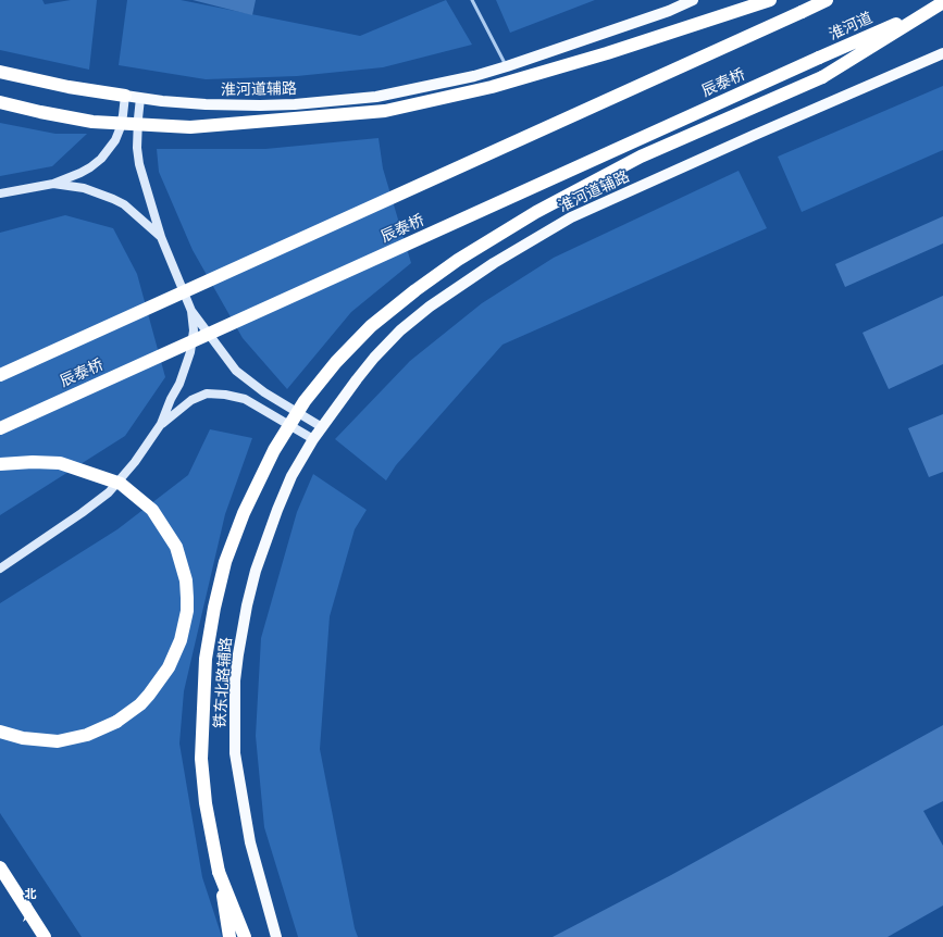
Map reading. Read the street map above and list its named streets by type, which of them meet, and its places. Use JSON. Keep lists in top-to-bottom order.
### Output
{
  "streets": {
    "highway": ["淮河道", "辰泰桥"],
    "main road": ["淮河道辅路", "铁东北路辅路"]
  },
  "crossings": [
    ["淮河道", "辰泰桥"],
    ["淮河道辅路", "铁东北路辅路"]
  ],
  "north": "top"
}
